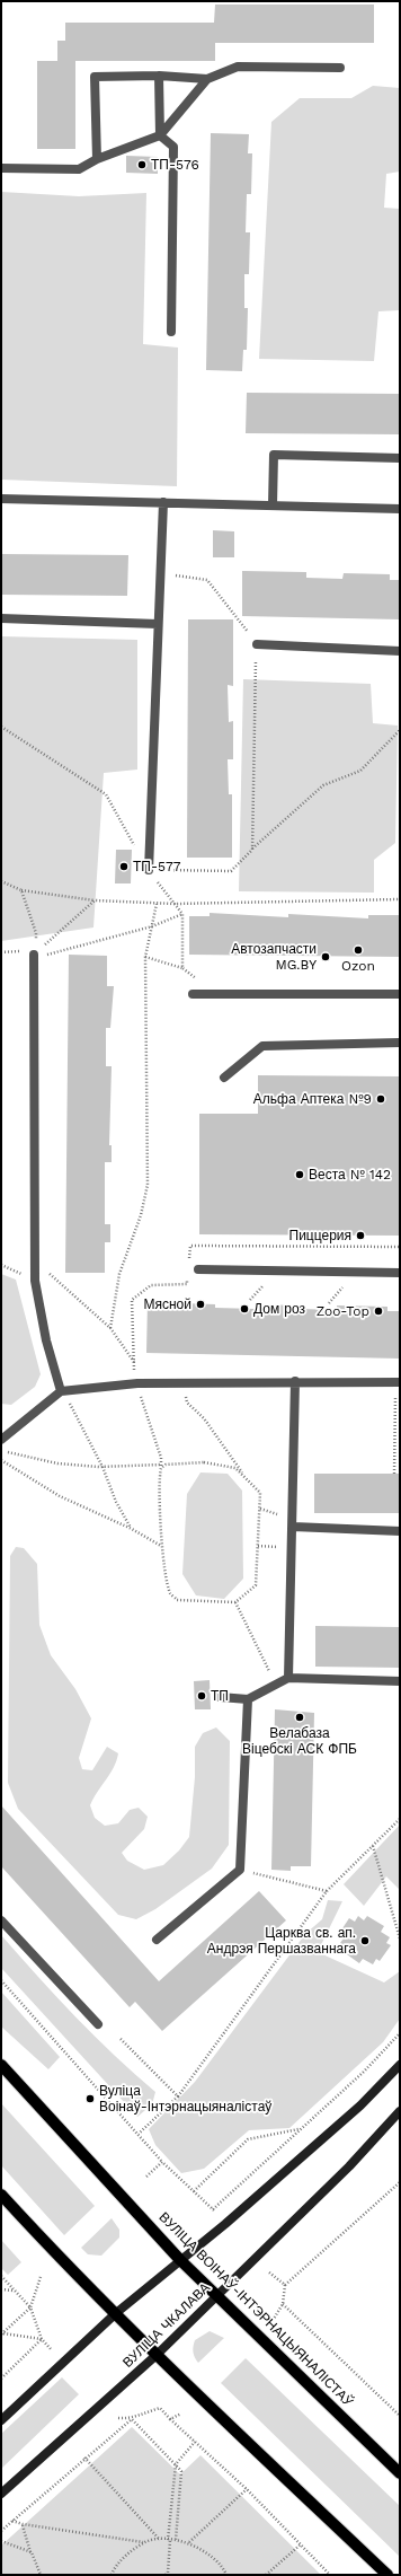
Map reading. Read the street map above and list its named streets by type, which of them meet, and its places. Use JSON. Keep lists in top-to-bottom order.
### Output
{
  "streets": {
    "main road": ["ВУЛІЦА ВОІНАЎ-ІНТЭРНАЦЫЯНАЛІСТАЎ", "ВУЛІЦА ЧКАЛАВА"]
  },
  "crossings": [
    ["ВУЛІЦА ВОІНАЎ-ІНТЭРНАЦЫЯНАЛІСТАЎ", "ВУЛІЦА ЧКАЛАВА"]
  ],
  "places": [
    "ТП-576",
    "ТП-577",
    "Ozon",
    "Автозапчасти MG.BY",
    "Альфа Аптека №9",
    "Веста № 142",
    "Пиццерия",
    "Мясной",
    "Дом роз",
    "Zoo-Top",
    "ТП",
    "Велабаза Віцебскі АСК ФПБ",
    "Царква св. ап. Андрэя Першазваннага",
    "Вуліца Воінаў-Інтэрнацыяналістаў"
  ]
}
